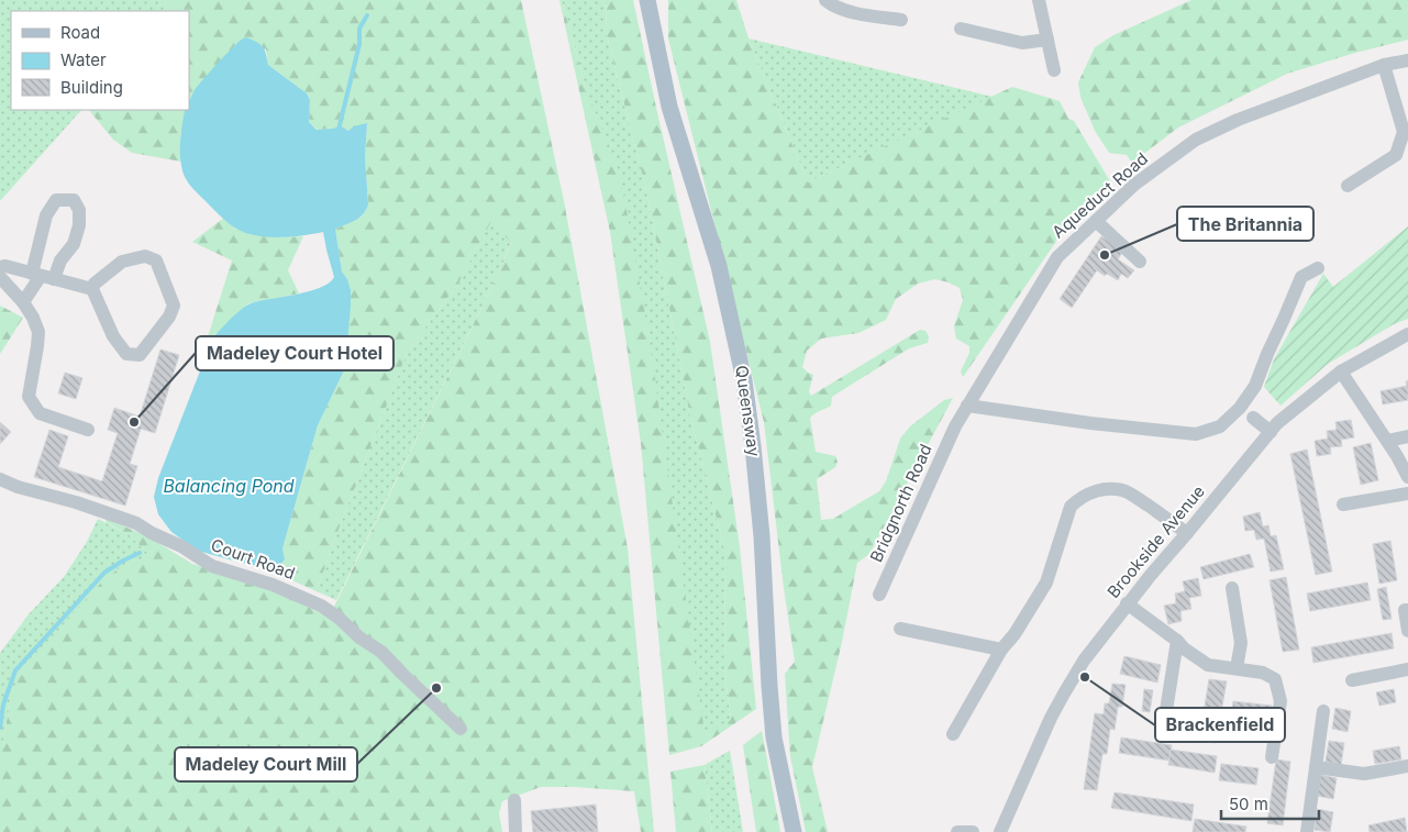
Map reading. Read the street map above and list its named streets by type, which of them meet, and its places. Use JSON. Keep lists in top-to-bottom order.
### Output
{
  "streets": {
    "main road": ["Queensway"],
    "street": [
      "Aqueduct Road",
      "Bridgnorth Road",
      "Brookside Avenue",
      "Court Road"
    ]
  },
  "crossings": [
    ["Aqueduct Road", "Bridgnorth Road"]
  ],
  "water": ["Balancing Pond"],
  "places": [
    "The Britannia",
    "Madeley Court Hotel",
    "Brackenfield",
    "Madeley Court Mill"
  ],
  "legend": ["Road", "Water", "Building"],
  "scale_bar": "50 m"
}
